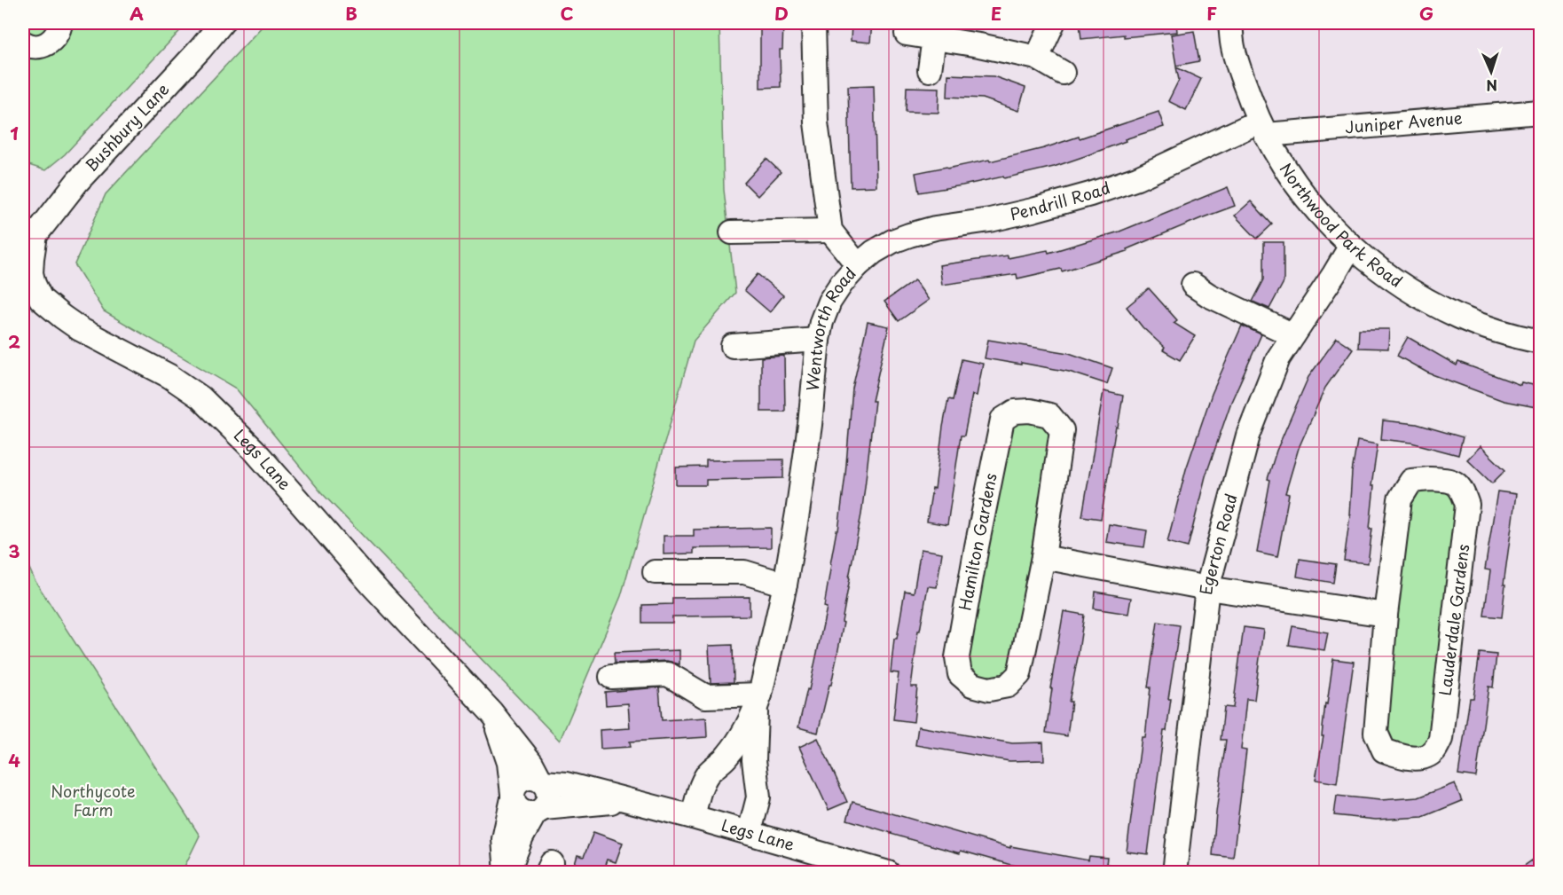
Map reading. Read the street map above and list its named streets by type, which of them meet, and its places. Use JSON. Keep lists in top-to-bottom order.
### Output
{
  "streets": {
    "street": [
      "Juniper Avenue",
      "Bushbury Lane",
      "Pendrill Road",
      "Northwood Park Road",
      "Wentworth Road",
      "Legs Lane",
      "Hamilton Gardens",
      "Egerton Road",
      "Lauderdale Gardens"
    ]
  },
  "crossings": [
    ["Juniper Avenue", "Pendrill Road"],
    ["Juniper Avenue", "Northwood Park Road"],
    ["Bushbury Lane", "Legs Lane"],
    ["Pendrill Road", "Northwood Park Road"],
    ["Pendrill Road", "Wentworth Road"],
    ["Northwood Park Road", "Egerton Road"],
    ["Wentworth Road", "Legs Lane"]
  ],
  "parks": ["Northycote Farm"],
  "north": "bottom",
  "grid": {
    "columns": [
      "A",
      "B",
      "C",
      "D",
      "E",
      "F",
      "G"
    ],
    "rows": [
      "1",
      "2",
      "3",
      "4"
    ]
  }
}
